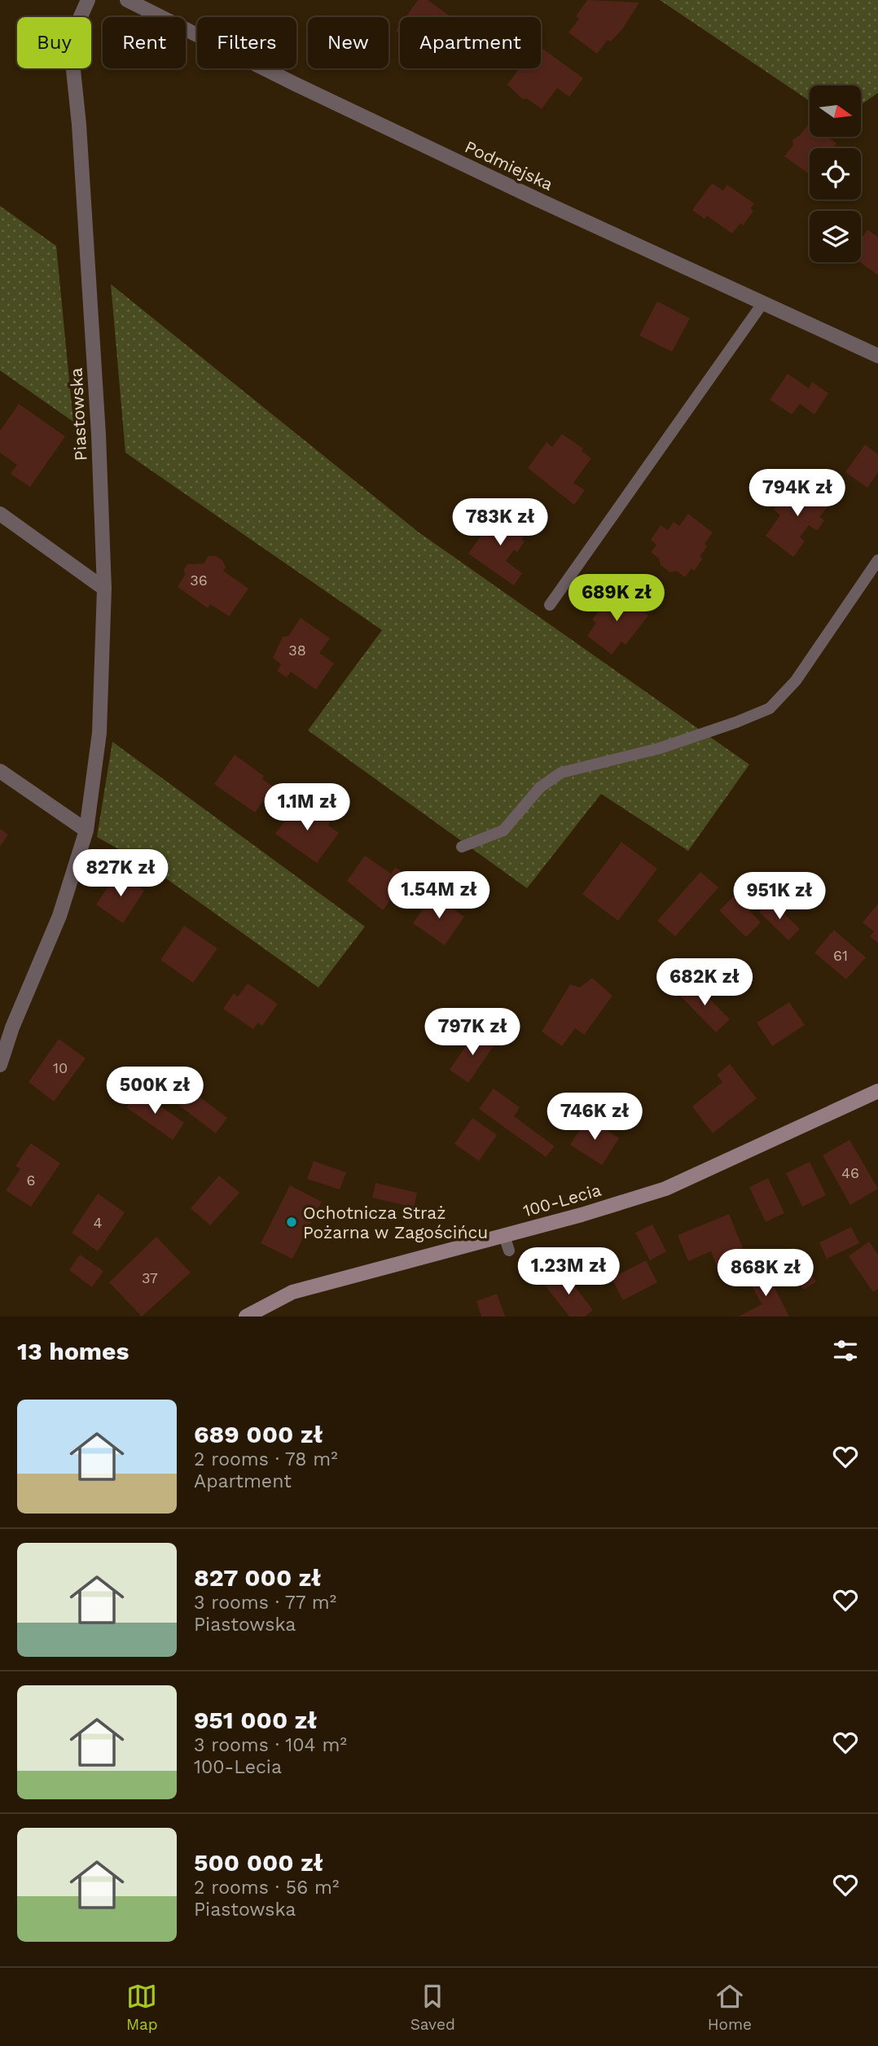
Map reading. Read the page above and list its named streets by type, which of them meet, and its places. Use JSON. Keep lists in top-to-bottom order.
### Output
{
  "streets": {
    "street": ["Podmiejska", "Piastowska", "100-Lecia"]
  },
  "places": ["Ochotnicza Straż Pożarna w Zagościńcu"],
  "house_numbers": [
    "36",
    "38",
    "61",
    "10",
    "46",
    "6",
    "4",
    "37"
  ],
  "north": "right",
  "page": {
    "chip": [
      "Buy",
      "Rent",
      "Filters",
      "New",
      "Apartment"
    ],
    "price": [
      "794K zł",
      "783K zł",
      "689K zł",
      "1.1M zł",
      "827K zł",
      "1.54M zł",
      "951K zł",
      "682K zł",
      "797K zł",
      "500K zł",
      "746K zł",
      "1.23M zł",
      "868K zł"
    ],
    "heading": "13 homes",
    "list": [
      {
        "name": "689 000 zł",
        "note": "2 rooms · 78 m² · Apartment"
      },
      {
        "name": "827 000 zł",
        "note": "3 rooms · 77 m² · Piastowska"
      },
      {
        "name": "951 000 zł",
        "note": "3 rooms · 104 m² · 100-Lecia"
      },
      {
        "name": "500 000 zł",
        "note": "2 rooms · 56 m² · Piastowska"
      }
    ],
    "tabs": ["Map", "Saved", "Home"]
  }
}
